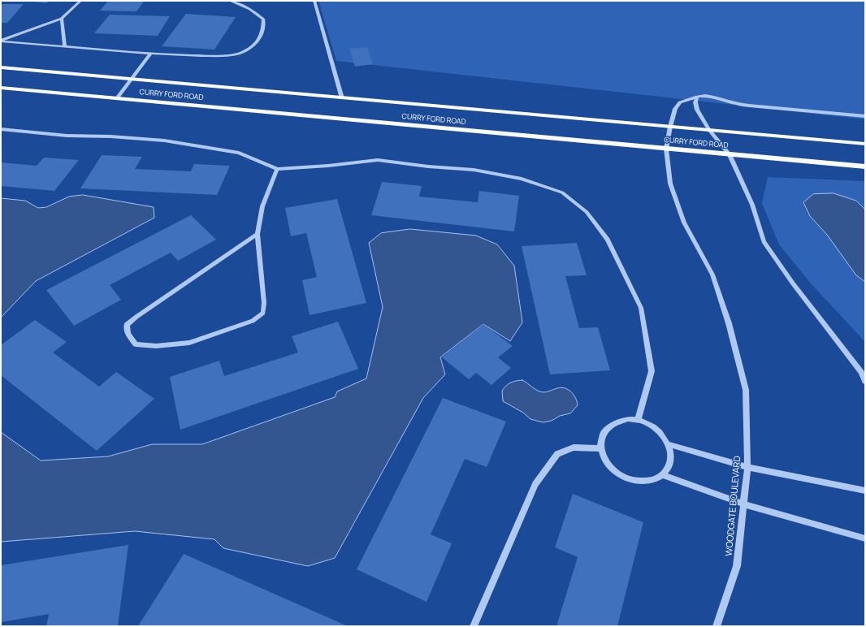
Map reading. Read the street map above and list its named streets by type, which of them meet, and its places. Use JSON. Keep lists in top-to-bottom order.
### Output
{
  "streets": {
    "main road": ["CURRY FORD ROAD"],
    "street": ["WOODGATE BOULEVARD"]
  },
  "crossings": [
    ["CURRY FORD ROAD", "WOODGATE BOULEVARD"]
  ]
}
